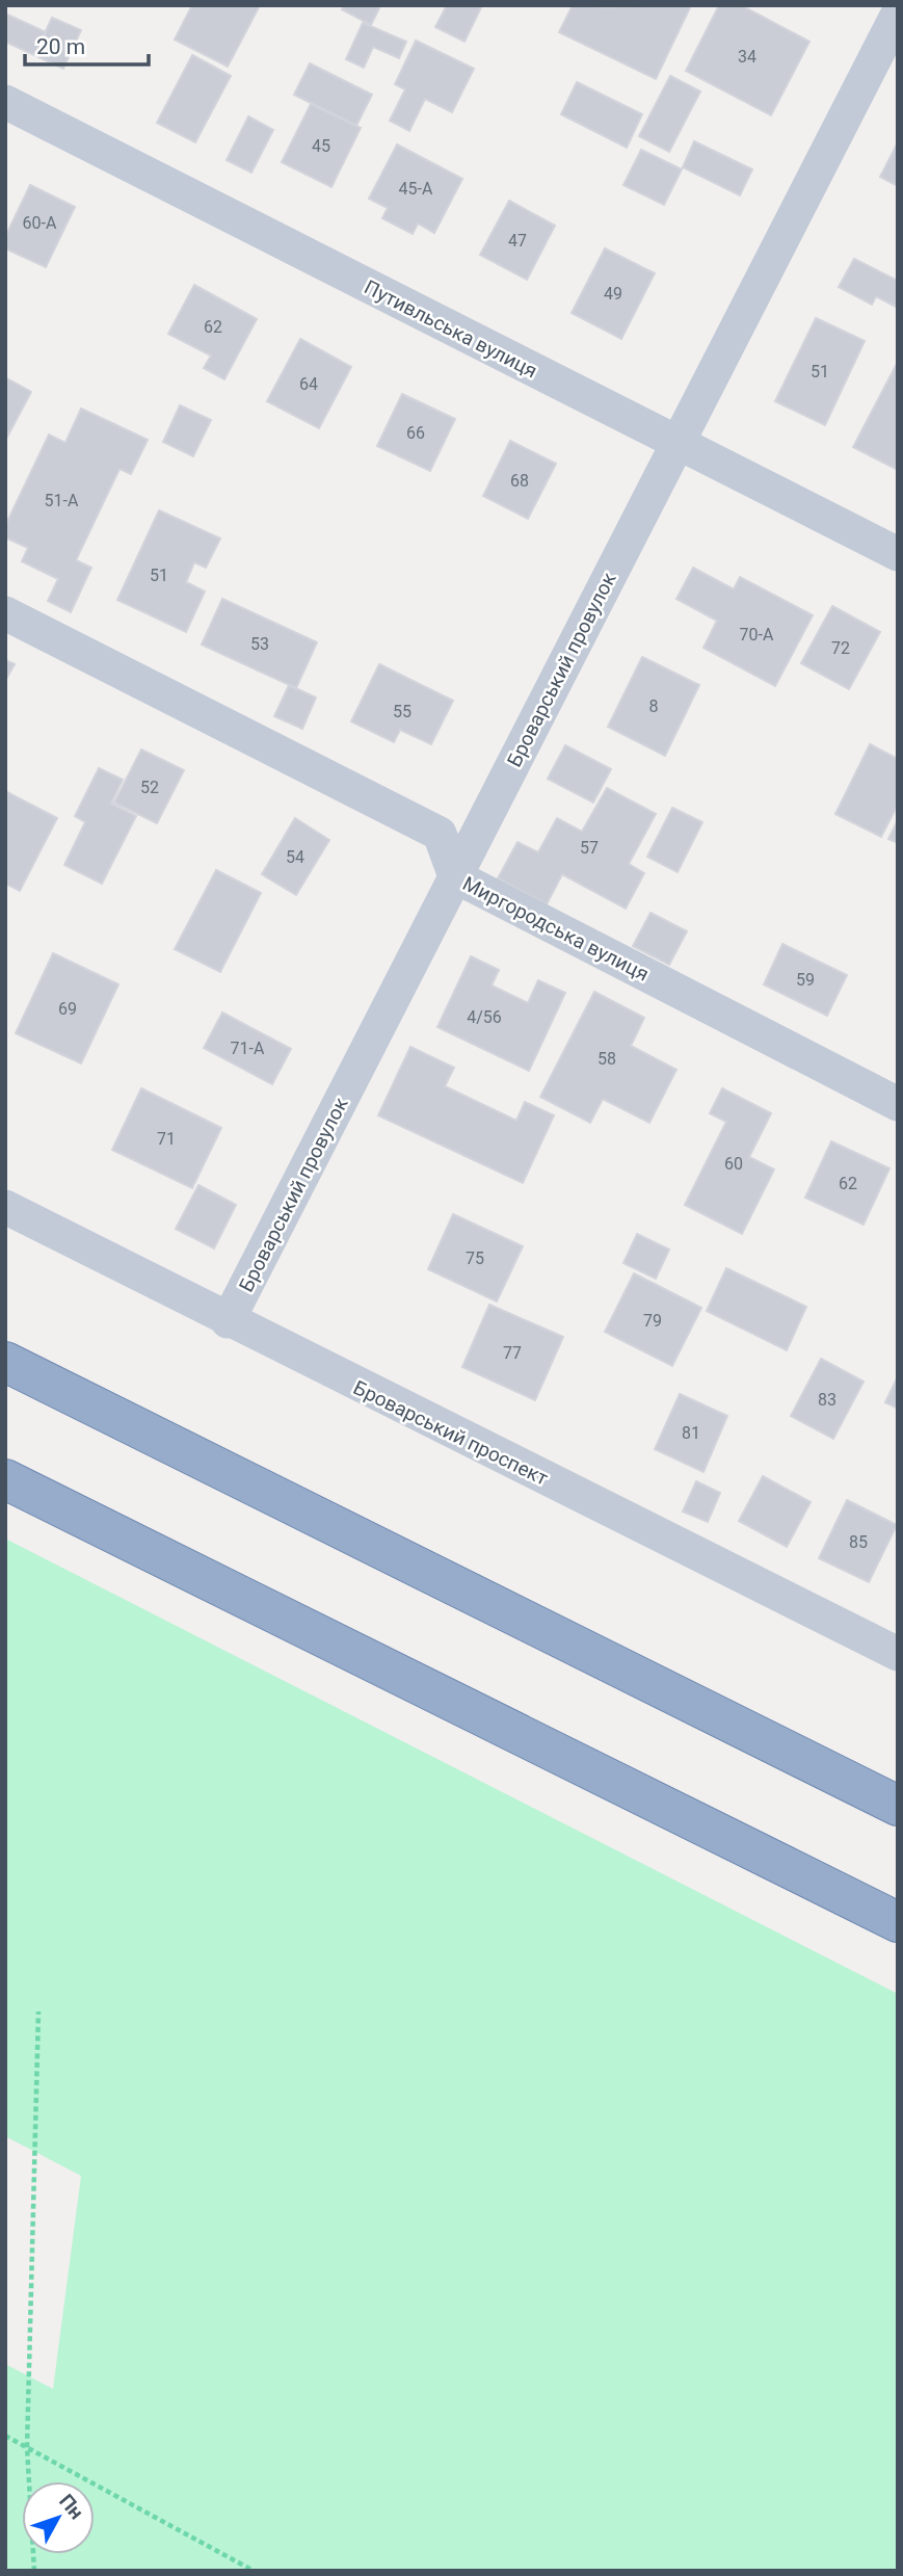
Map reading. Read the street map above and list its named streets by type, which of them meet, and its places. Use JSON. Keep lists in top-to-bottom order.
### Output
{
  "streets": {
    "street": [
      "Путивльська вулиця",
      "Броварський провулок",
      "Миргородська вулиця",
      "Броварський проспект"
    ]
  },
  "crossings": [
    ["Путивльська вулиця", "Броварський провулок"],
    ["Броварський провулок", "Миргородська вулиця"],
    ["Броварський провулок", "Броварський проспект"]
  ],
  "house_numbers": [
    "34",
    "45",
    "45-А",
    "60-А",
    "47",
    "49",
    "62",
    "51",
    "64",
    "66",
    "68",
    "51-А",
    "51",
    "70-А",
    "53",
    "72",
    "8",
    "55",
    "52",
    "57",
    "54",
    "59",
    "69",
    "4/56",
    "71-А",
    "58",
    "71",
    "60",
    "62",
    "75",
    "79",
    "77",
    "83",
    "81",
    "85"
  ],
  "scale_bar": "20 m",
  "north": "top right"
}
